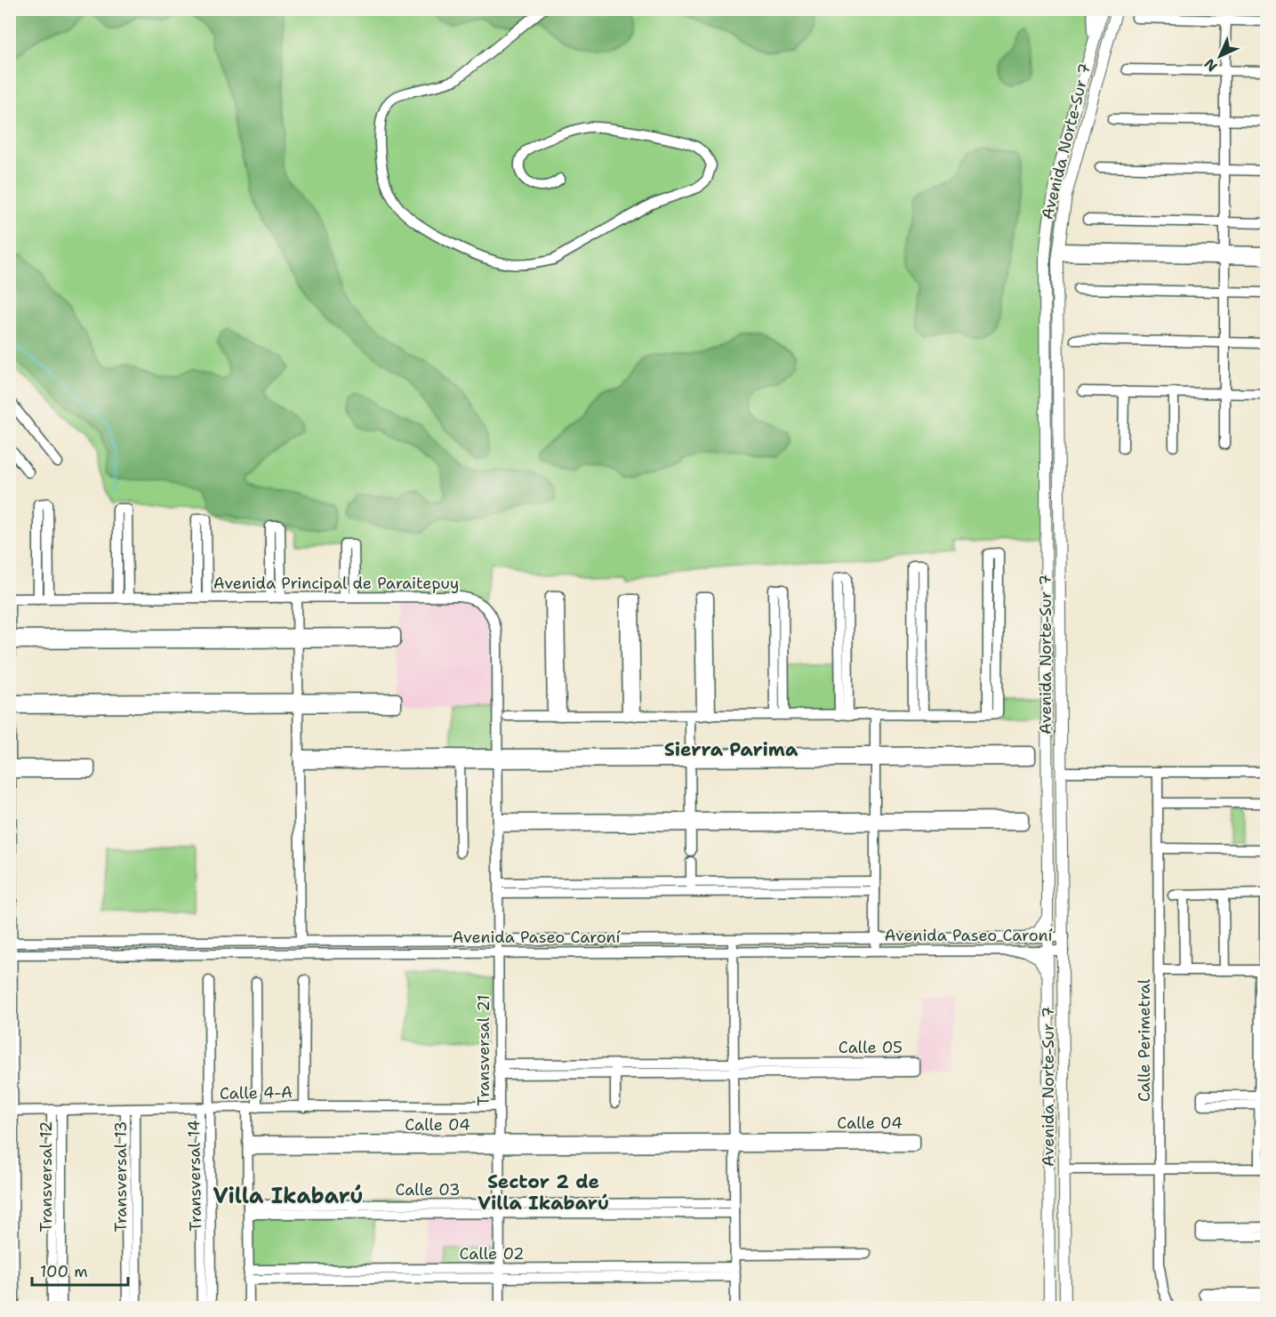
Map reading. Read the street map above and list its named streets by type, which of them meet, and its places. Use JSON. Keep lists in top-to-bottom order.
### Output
{
  "streets": {
    "main road": ["Avenida Norte-Sur 7"],
    "street": [
      "Avenida Principal de Paraitepuy",
      "Avenida Paseo Caroní",
      "Calle Perimetral",
      "Calle 05",
      "Transversal 21",
      "Calle 4-A",
      "Calle 04",
      "Transversal 14",
      "Transversal 12",
      "Transversal 13",
      "Calle 03",
      "Calle 02"
    ]
  },
  "crossings": [
    ["Avenida Norte-Sur 7", "Avenida Paseo Caroní"],
    ["Avenida Principal de Paraitepuy", "Avenida Paseo Caroní"],
    ["Avenida Principal de Paraitepuy", "Transversal 21"],
    ["Avenida Paseo Caroní", "Transversal 21"],
    ["Calle 05", "Transversal 21"],
    ["Transversal 21", "Calle 4-A"],
    ["Transversal 21", "Calle 04"],
    ["Transversal 21", "Calle 03"],
    ["Transversal 21", "Calle 02"],
    ["Calle 4-A", "Transversal 14"],
    ["Calle 4-A", "Transversal 12"],
    ["Calle 4-A", "Transversal 13"]
  ],
  "districts": ["Sierra Parima", "Sector 2 de Villa Ikabarú", "Villa Ikabarú"],
  "scale_bar": "100 m",
  "north": "bottom left"
}
